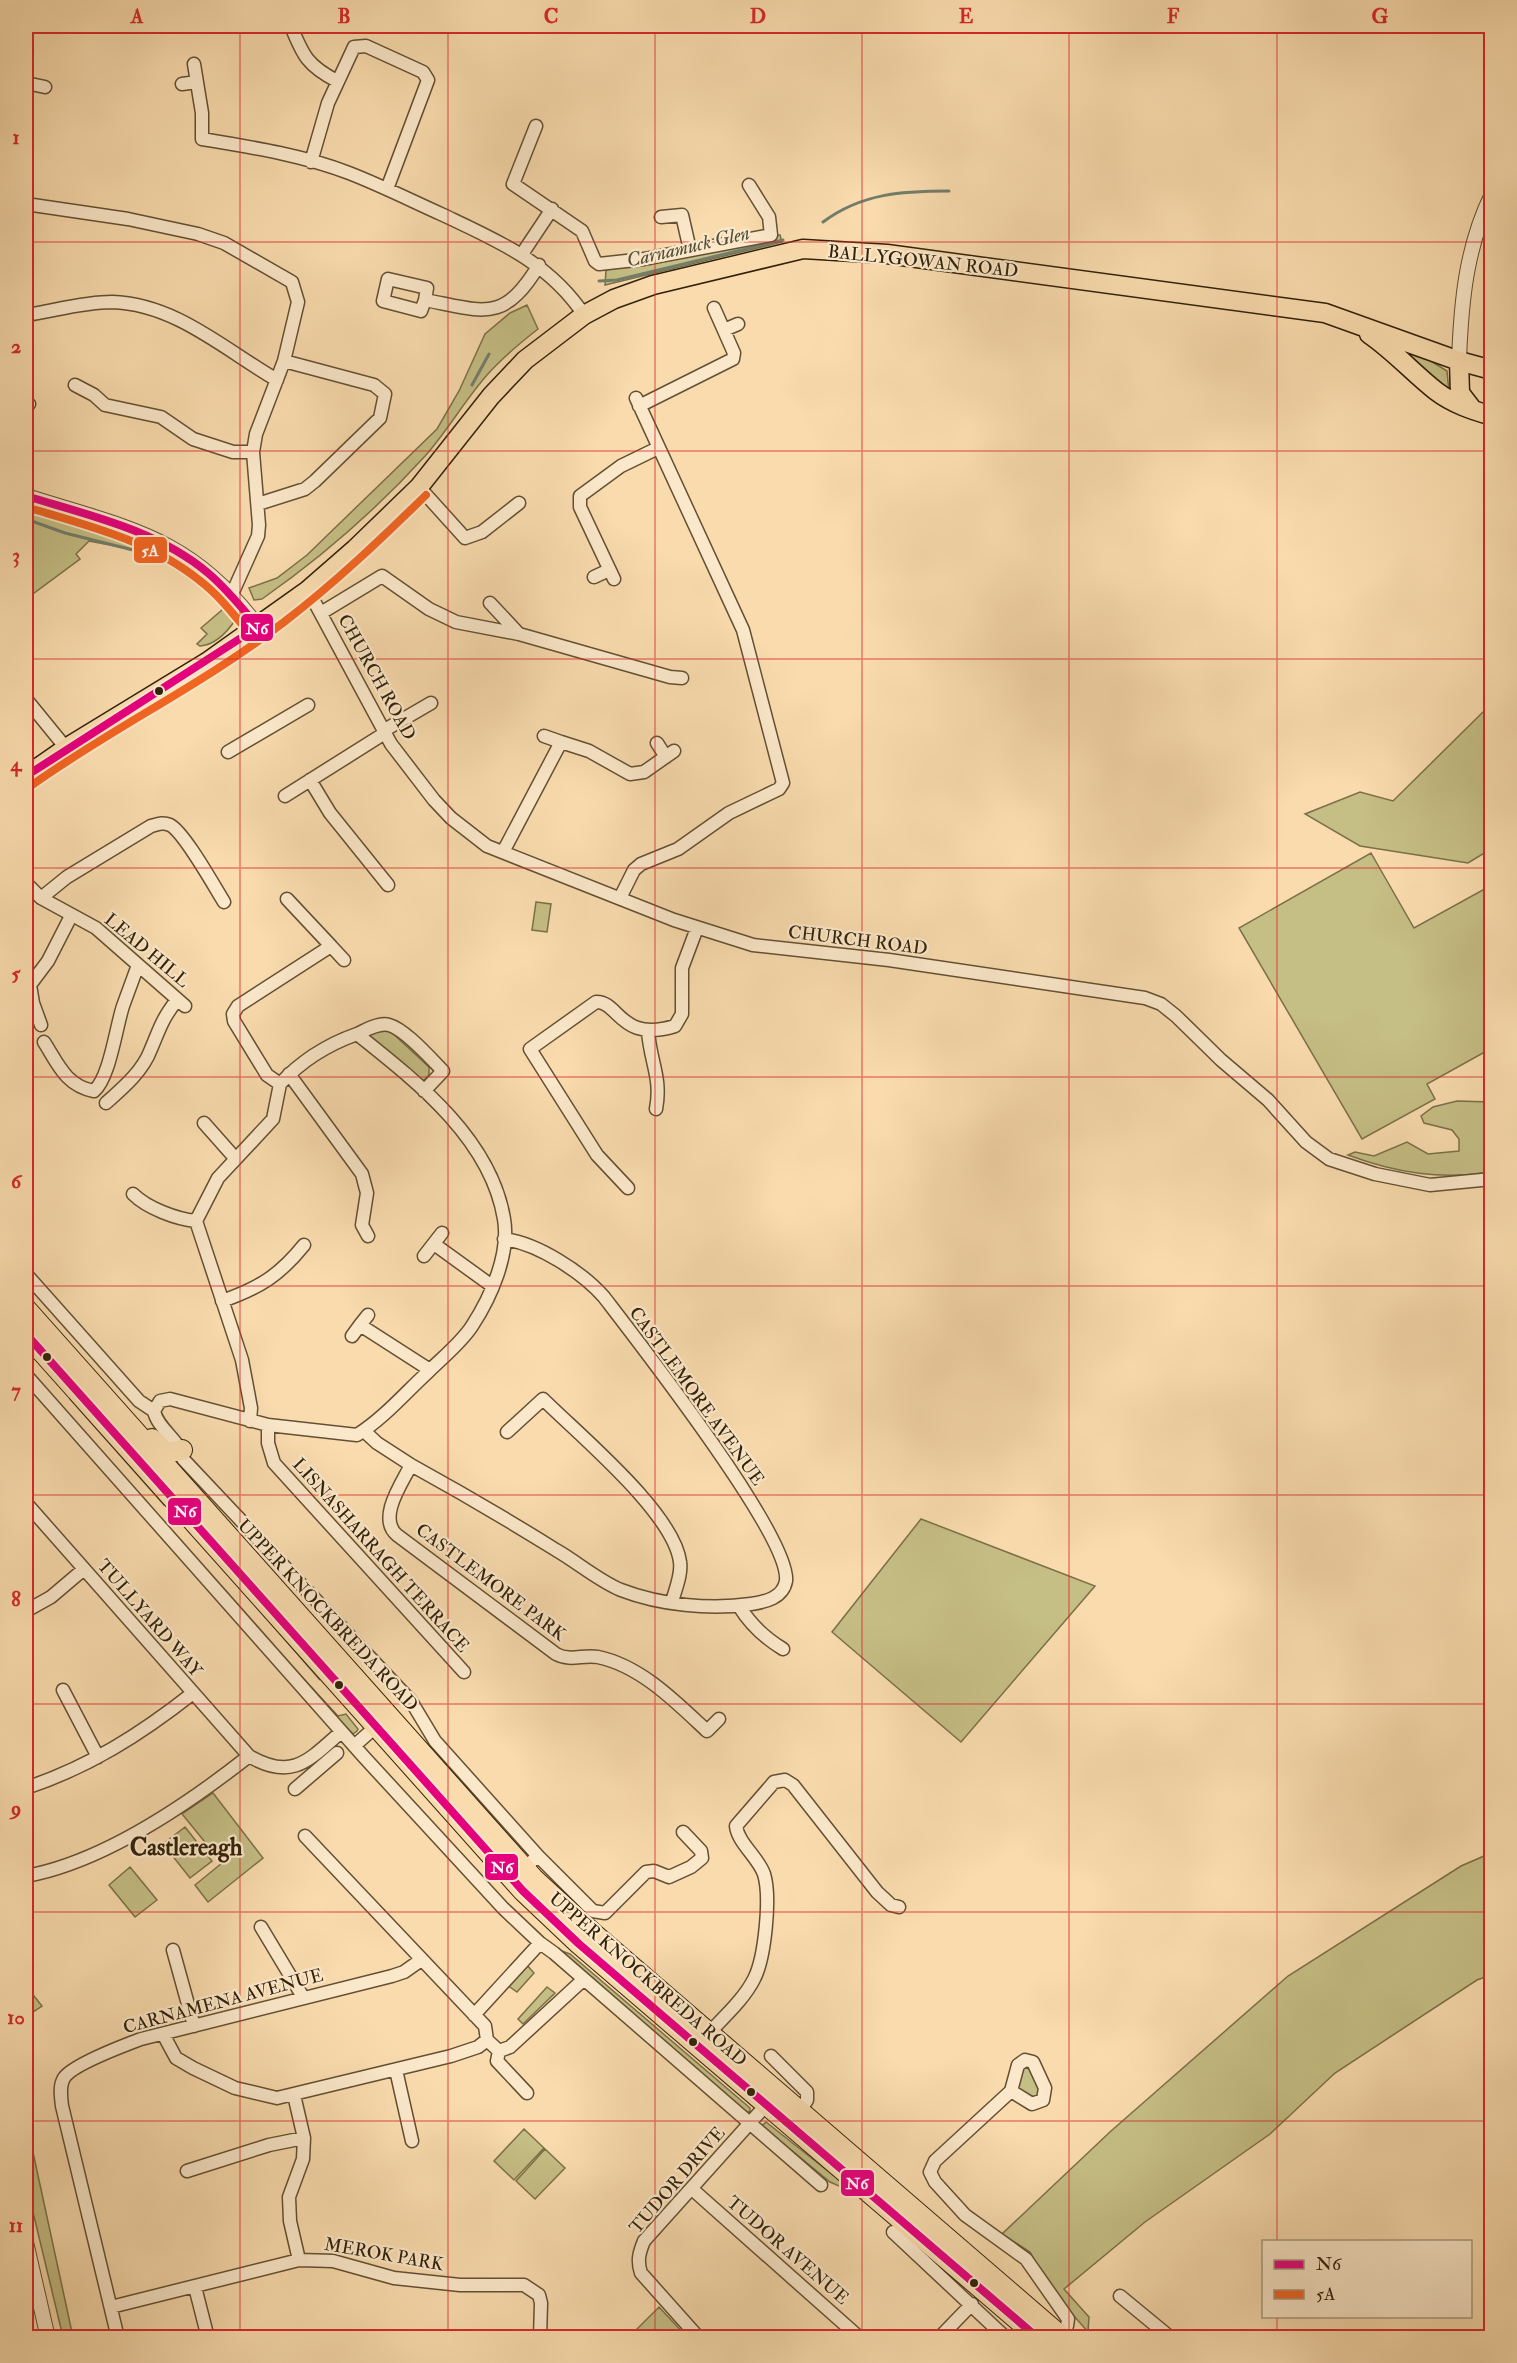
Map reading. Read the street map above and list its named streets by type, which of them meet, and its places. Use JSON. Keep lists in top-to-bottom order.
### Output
{
  "streets": {
    "highway": ["UPPER KNOCKBREDA ROAD"],
    "main road": ["BALLYGOWAN ROAD"],
    "street": [
      "CHURCH ROAD",
      "LEAD HILL",
      "CASTLEMORE AVENUE",
      "LISNASHARRAGH TERRACE",
      "CASTLEMORE PARK",
      "TULLYARD WAY",
      "CARNAMENA AVENUE",
      "TUDOR DRIVE",
      "TUDOR AVENUE",
      "MEROK PARK"
    ]
  },
  "crossings": [
    ["BALLYGOWAN ROAD", "CHURCH ROAD"],
    ["CASTLEMORE AVENUE", "CASTLEMORE PARK"],
    ["UPPER KNOCKBREDA ROAD", "TUDOR DRIVE"],
    ["CARNAMENA AVENUE", "MEROK PARK"],
    ["TUDOR DRIVE", "TUDOR AVENUE"]
  ],
  "districts": ["Castlereagh"],
  "water": ["Carnamuck Glen"],
  "lines": ["transit line 5A", "transit line N6"],
  "legend": ["N6", "5A"],
  "grid": {
    "columns": [
      "A",
      "B",
      "C",
      "D",
      "E",
      "F",
      "G"
    ],
    "rows": [
      "1",
      "2",
      "3",
      "4",
      "5",
      "6",
      "7",
      "8",
      "9",
      "10",
      "11"
    ]
  }
}
